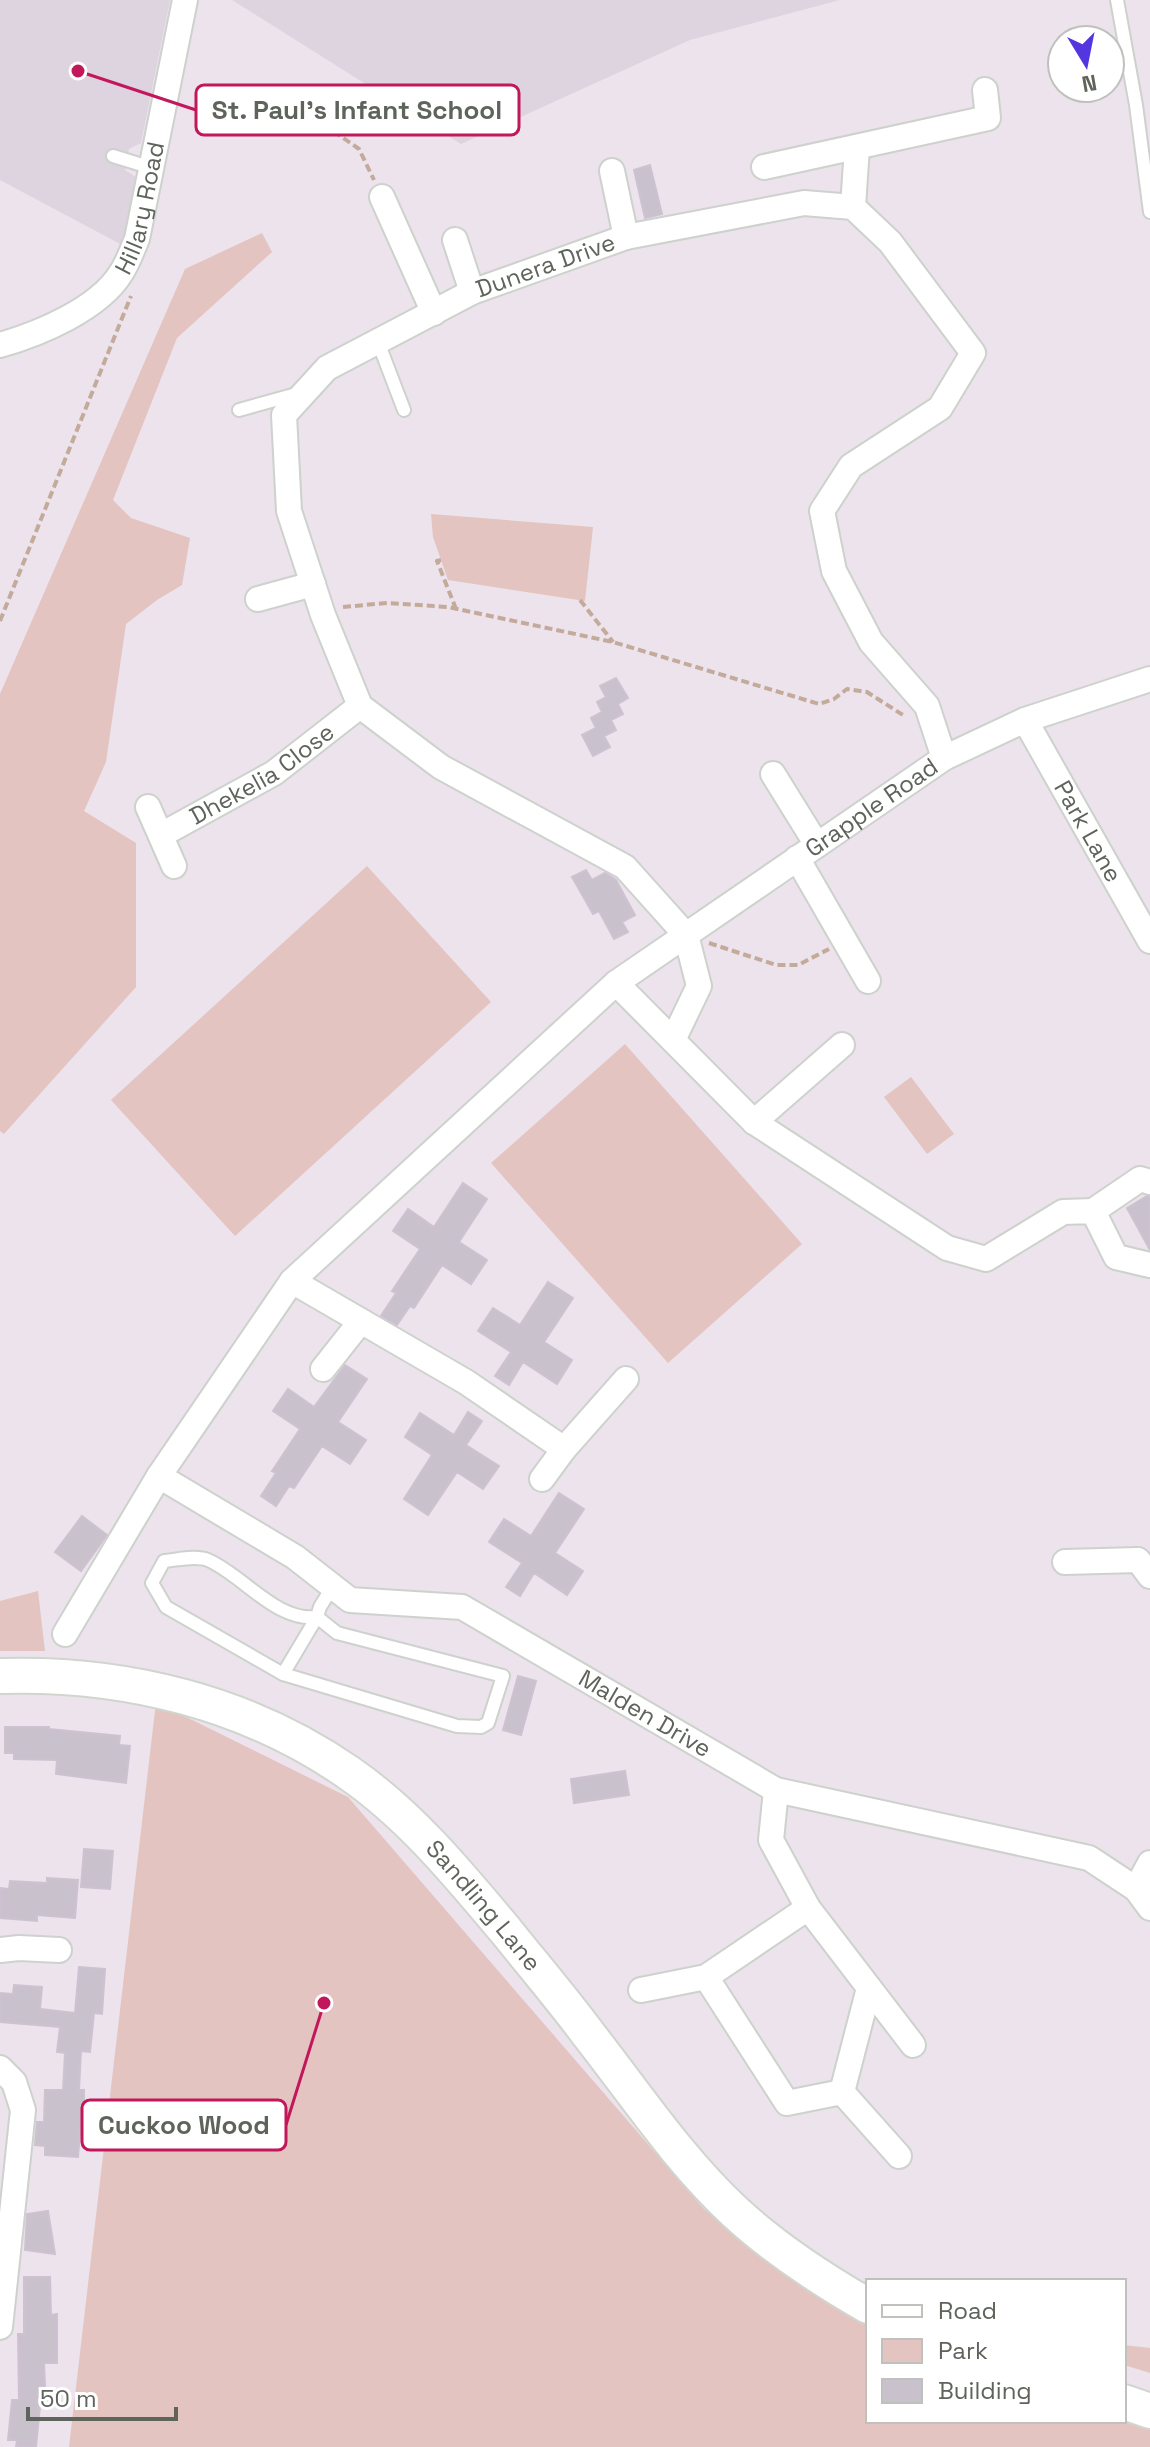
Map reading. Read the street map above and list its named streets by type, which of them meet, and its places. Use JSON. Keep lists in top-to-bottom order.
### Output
{
  "streets": {
    "street": [
      "Hillary Road",
      "Dunera Drive",
      "Dhekelia Close",
      "Grapple Road",
      "Park Lane",
      "Malden Drive",
      "Sandling Lane"
    ]
  },
  "crossings": [
    ["Dunera Drive", "Dhekelia Close"],
    ["Grapple Road", "Park Lane"],
    ["Grapple Road", "Malden Drive"]
  ],
  "places": ["St. Paul's Infant School", "Cuckoo Wood"],
  "legend": ["Road", "Park", "Building"],
  "scale_bar": "50 m",
  "north": "bottom"
}
